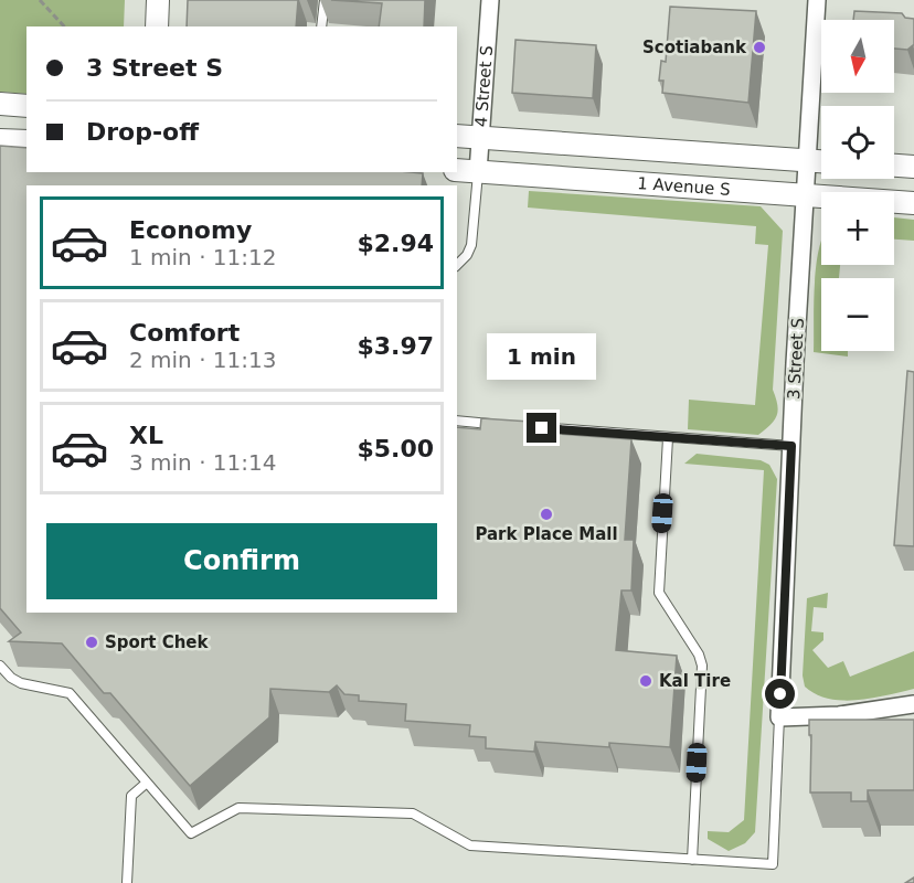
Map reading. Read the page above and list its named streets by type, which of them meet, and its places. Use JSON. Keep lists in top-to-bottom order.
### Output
{
  "streets": {
    "street": ["4 Street S", "1 Avenue S", "3 Street S"]
  },
  "crossings": [
    ["4 Street S", "1 Avenue S"],
    ["1 Avenue S", "3 Street S"]
  ],
  "places": [
    "Scotiabank",
    "Park Place Mall",
    "Sport Chek",
    "Kal Tire"
  ],
  "north": "bottom",
  "page": {
    "map_buttons": ["+", "−"],
    "banner": ["3 Street S", "Drop-off"],
    "list": [
      {
        "name": "Economy",
        "note": "1 min · 11:12",
        "value": "$2.94"
      },
      {
        "name": "Comfort",
        "note": "2 min · 11:13",
        "value": "$3.97"
      },
      {
        "name": "XL",
        "note": "3 min · 11:14",
        "value": "$5.00"
      }
    ],
    "bubble": "1 min",
    "buttons": "Confirm"
  }
}
